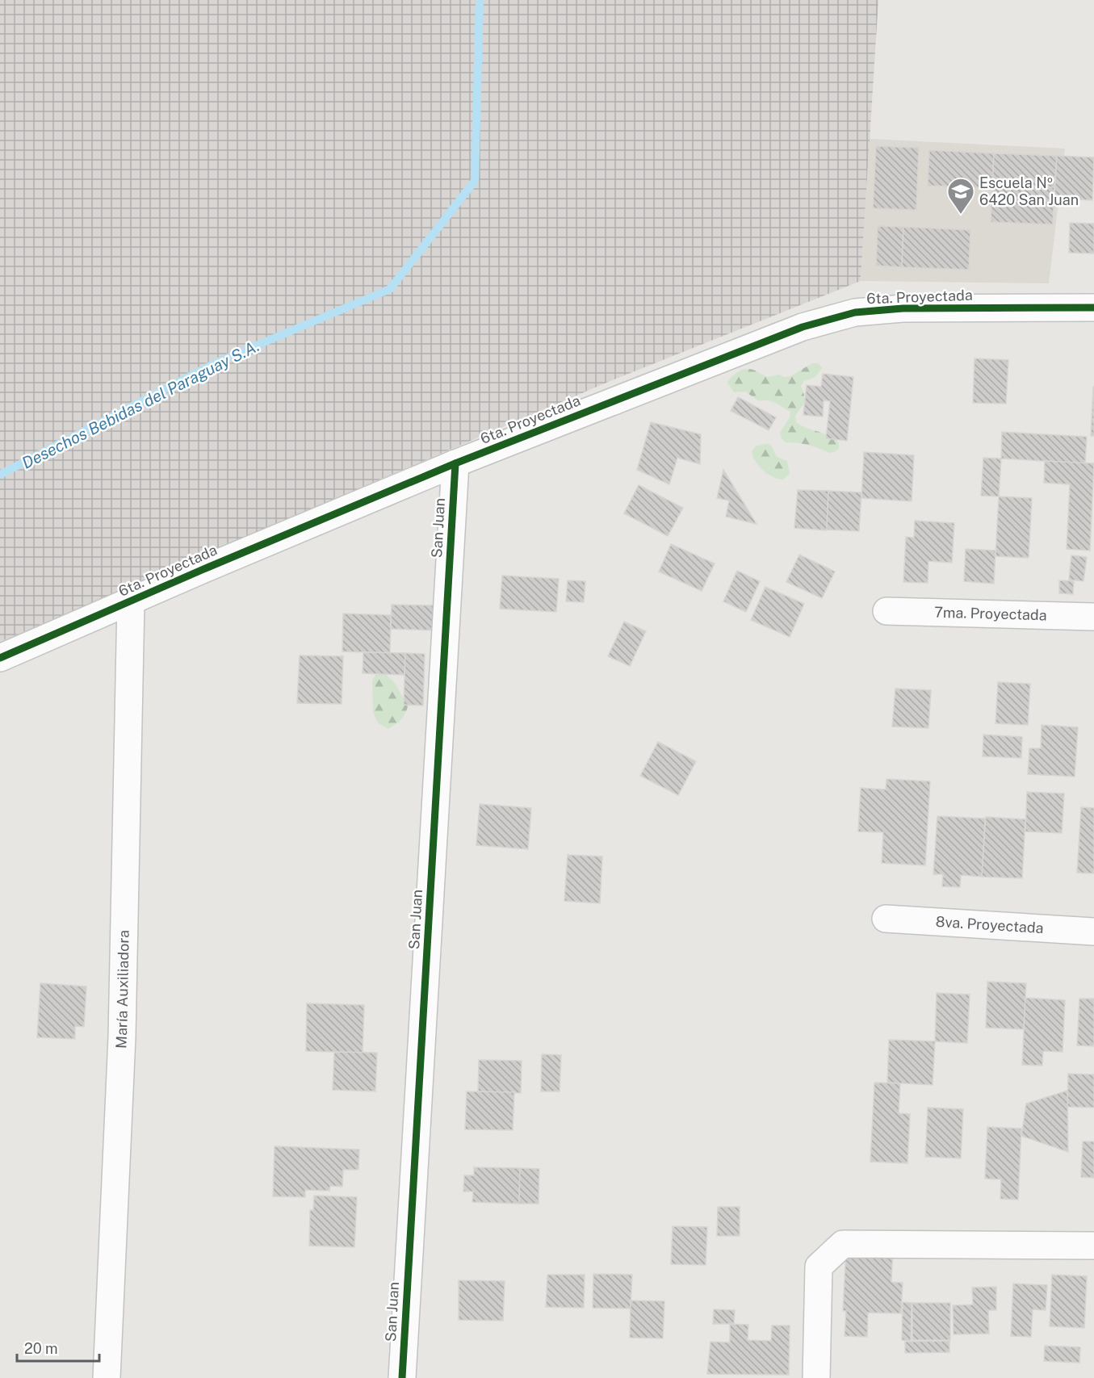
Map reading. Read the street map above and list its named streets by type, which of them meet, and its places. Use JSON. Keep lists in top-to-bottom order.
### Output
{
  "streets": {
    "street": [
      "6ta. Proyectada",
      "San Juan",
      "7ma. Proyectada",
      "8va. Proyectada",
      "María Auxiliadora"
    ]
  },
  "crossings": [
    ["6ta. Proyectada", "San Juan"],
    ["6ta. Proyectada", "María Auxiliadora"]
  ],
  "water": ["Desechos Bebidas del Paraguay S.A."],
  "places": {
    "school or university": ["Escuela Nº 6420 San Juan"]
  },
  "scale_bar": "20 m"
}
